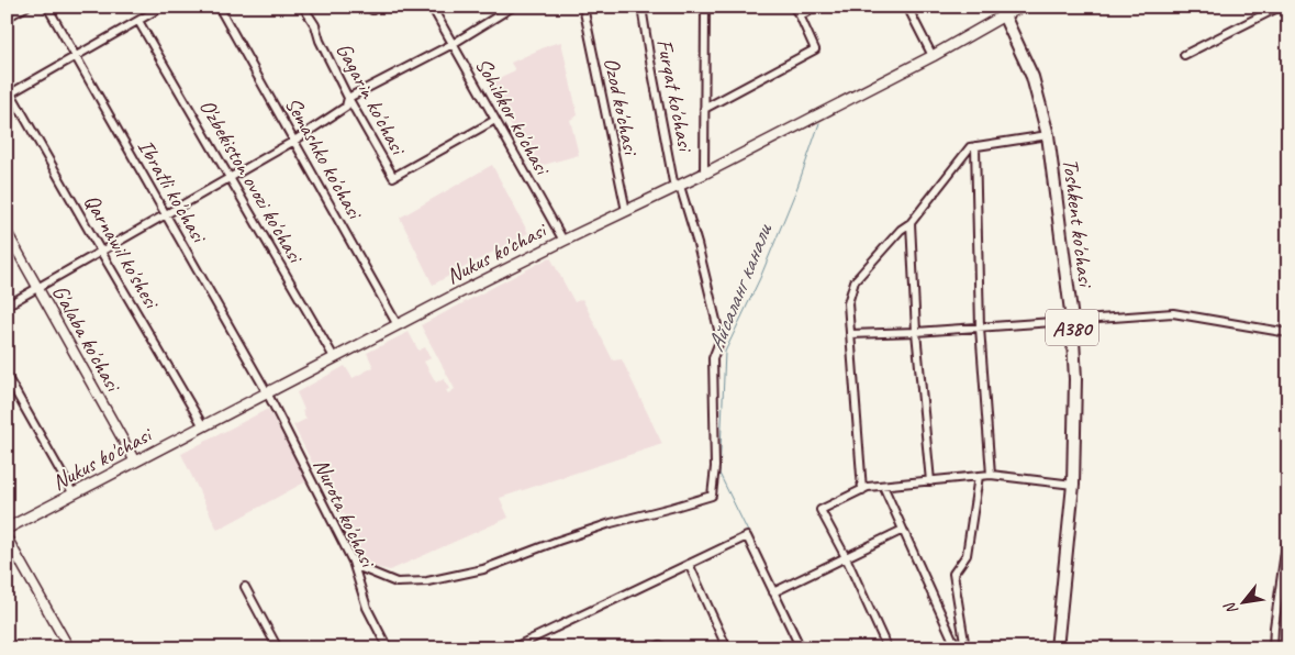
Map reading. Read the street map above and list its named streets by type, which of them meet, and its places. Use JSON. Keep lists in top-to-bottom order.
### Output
{
  "streets": {
    "highway": ["Toshkent ko'chasi", "A380"],
    "main road": ["Nukus ko'chasi"],
    "street": [
      "Furqat ko'chasi",
      "Gagarin ko'chasi",
      "Ozod ko'chasi",
      "Sohibkor ko'chasi",
      "Semashko ko'chasi",
      "O'zbekiston ovozi ko'chasi",
      "Ibratli ko'chasi",
      "Qarnawil ko'shesi",
      "G'alaba ko'chasi",
      "Nurota ko'chasi"
    ]
  },
  "crossings": [
    ["Furqat ko'chasi", "Nukus ko'chasi"],
    ["Furqat ko'chasi", "Nurota ko'chasi"],
    ["Gagarin ko'chasi", "Sohibkor ko'chasi"],
    ["Ozod ko'chasi", "Nukus ko'chasi"],
    ["Sohibkor ko'chasi", "Nukus ko'chasi"],
    ["Semashko ko'chasi", "Nukus ko'chasi"],
    ["O'zbekiston ovozi ko'chasi", "Nukus ko'chasi"],
    ["Ibratli ko'chasi", "Nukus ko'chasi"],
    ["Ibratli ko'chasi", "Nurota ko'chasi"],
    ["Toshkent ko'chasi", "Nukus ko'chasi"],
    ["Qarnawil ko'shesi", "Nukus ko'chasi"],
    ["Nukus ko'chasi", "G'alaba ko'chasi"],
    ["Nukus ko'chasi", "Nurota ko'chasi"]
  ],
  "water": ["Айсаланг канали"],
  "north": "bottom left"
}
